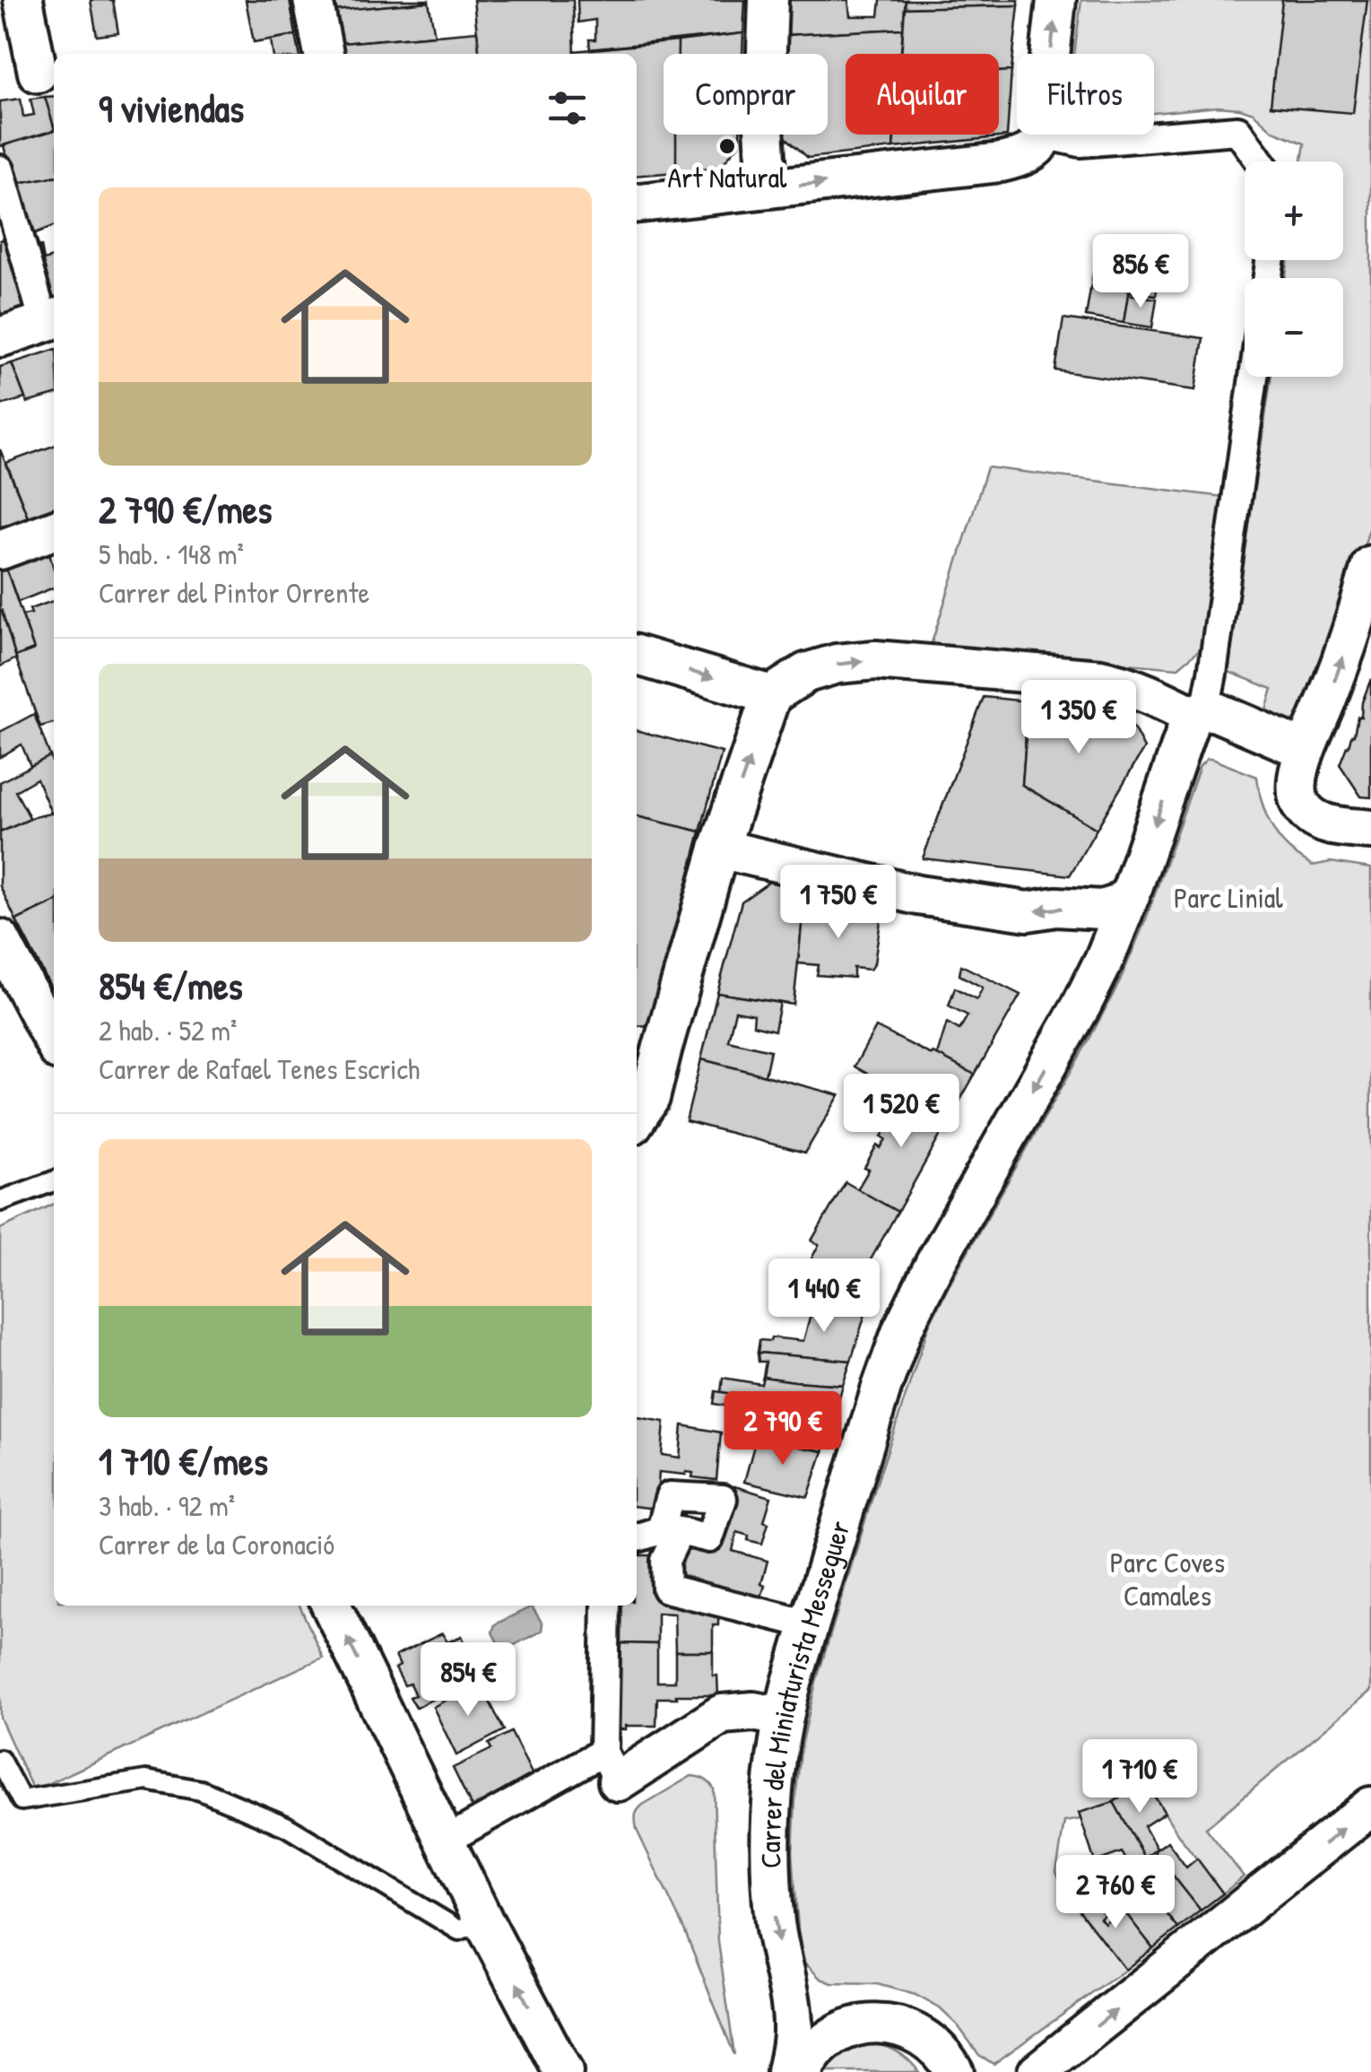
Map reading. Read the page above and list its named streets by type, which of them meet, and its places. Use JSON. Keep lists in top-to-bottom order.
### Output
{
  "streets": {
    "street": ["Carrer del Miniaturista Messeguer"]
  },
  "one_way": ["Carrer del Miniaturista Messeguer"],
  "parks": ["Parc Linial", "Parc Coves Camales"],
  "places": ["Art Natural"],
  "page": {
    "chip": ["Comprar", "Alquilar", "Filtros"],
    "heading": "9 viviendas",
    "map_buttons": ["+", "−"],
    "list": [
      {
        "name": "2 790 €/mes",
        "note": "5 hab. · 148 m² · Carrer del Pintor Orrente"
      },
      {
        "name": "854 €/mes",
        "note": "2 hab. · 52 m² · Carrer de Rafael Tenes Escrich"
      },
      {
        "name": "1 710 €/mes",
        "note": "3 hab. · 92 m² · Carrer de la Coronació"
      }
    ],
    "price": [
      "856 €",
      "1 350 €",
      "1 750 €",
      "1 520 €",
      "1 440 €",
      "2 790 €",
      "854 €",
      "1 710 €",
      "2 760 €"
    ]
  }
}
